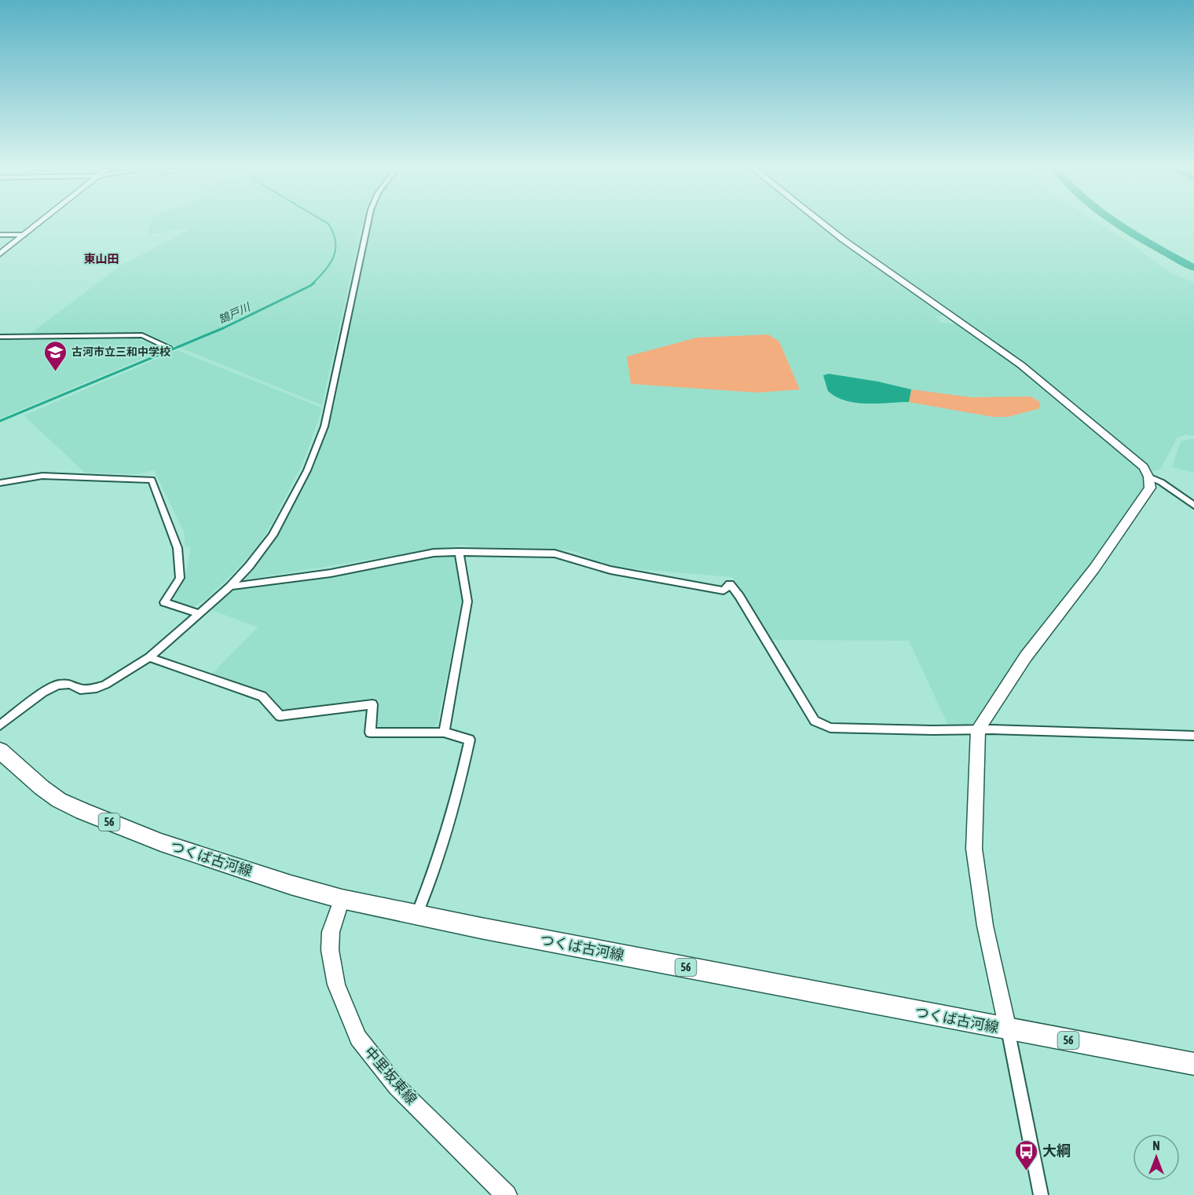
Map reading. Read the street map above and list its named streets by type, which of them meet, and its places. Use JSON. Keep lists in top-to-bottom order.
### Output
{
  "streets": {
    "main road": ["56", "つくば古河線"],
    "street": ["中里坂東線"]
  },
  "crossings": [
    ["つくば古河線", "中里坂東線"]
  ],
  "districts": ["東山田"],
  "water": ["鵠戸川"],
  "places": {
    "school or university": ["古河市立三和中学校"],
    "bus stop": ["大綱"]
  },
  "north": "top"
}
